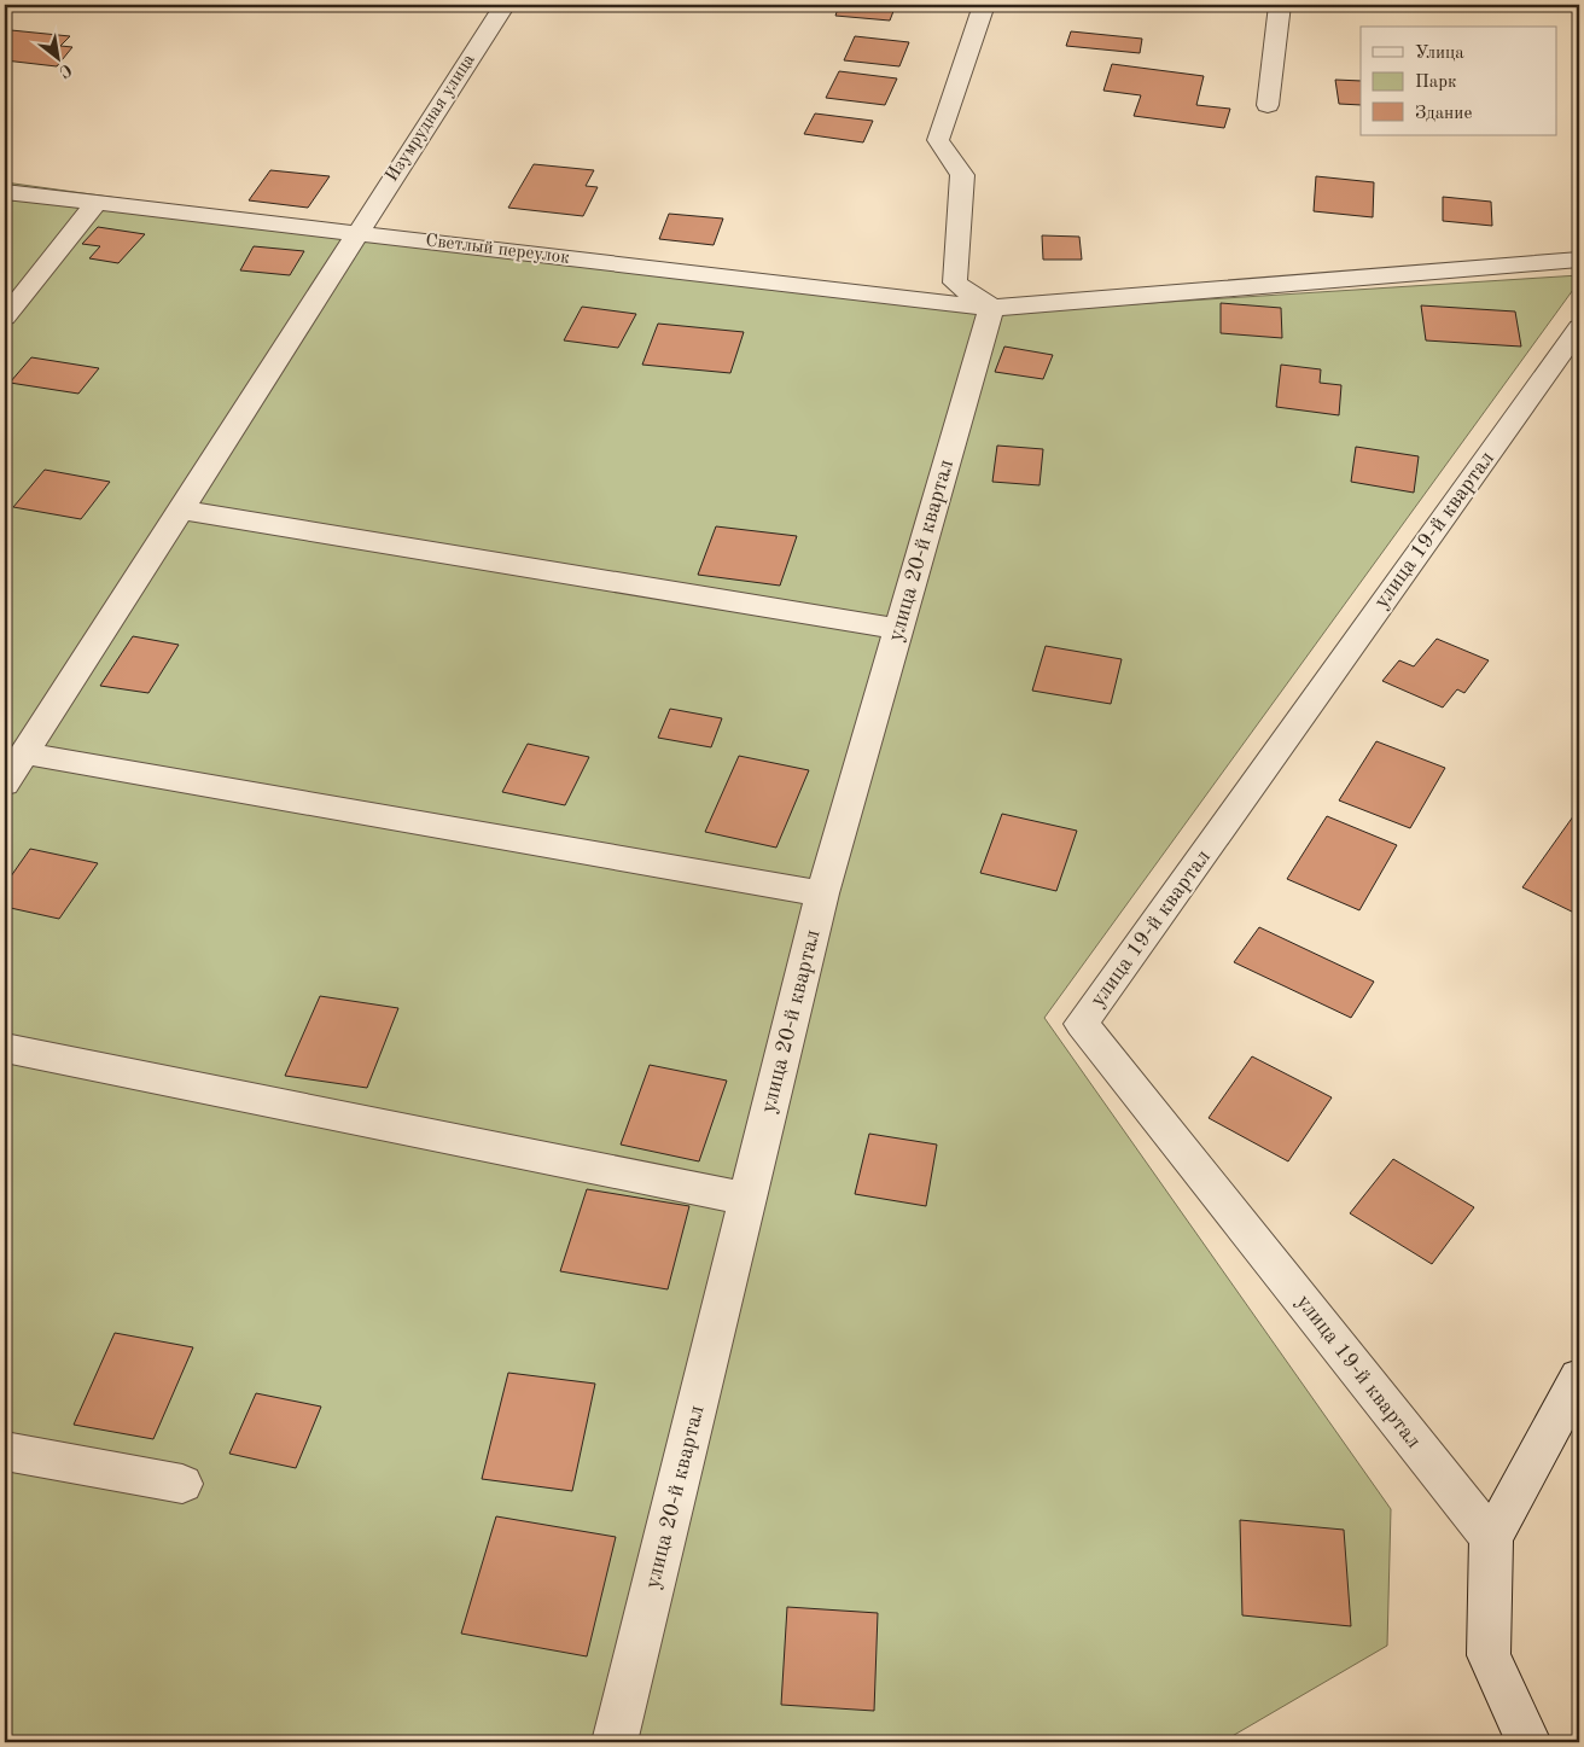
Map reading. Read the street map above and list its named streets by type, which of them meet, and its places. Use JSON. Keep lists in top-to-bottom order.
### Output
{
  "streets": {
    "street": [
      "Изумрудная улица",
      "Светлый переулок",
      "улица 19-й квартал",
      "улица 20-й квартал"
    ]
  },
  "crossings": [
    ["Изумрудная улица", "Светлый переулок"],
    ["Светлый переулок", "улица 20-й квартал"]
  ],
  "legend": ["Улица", "Парк", "Здание"],
  "north": "bottom right"
}
